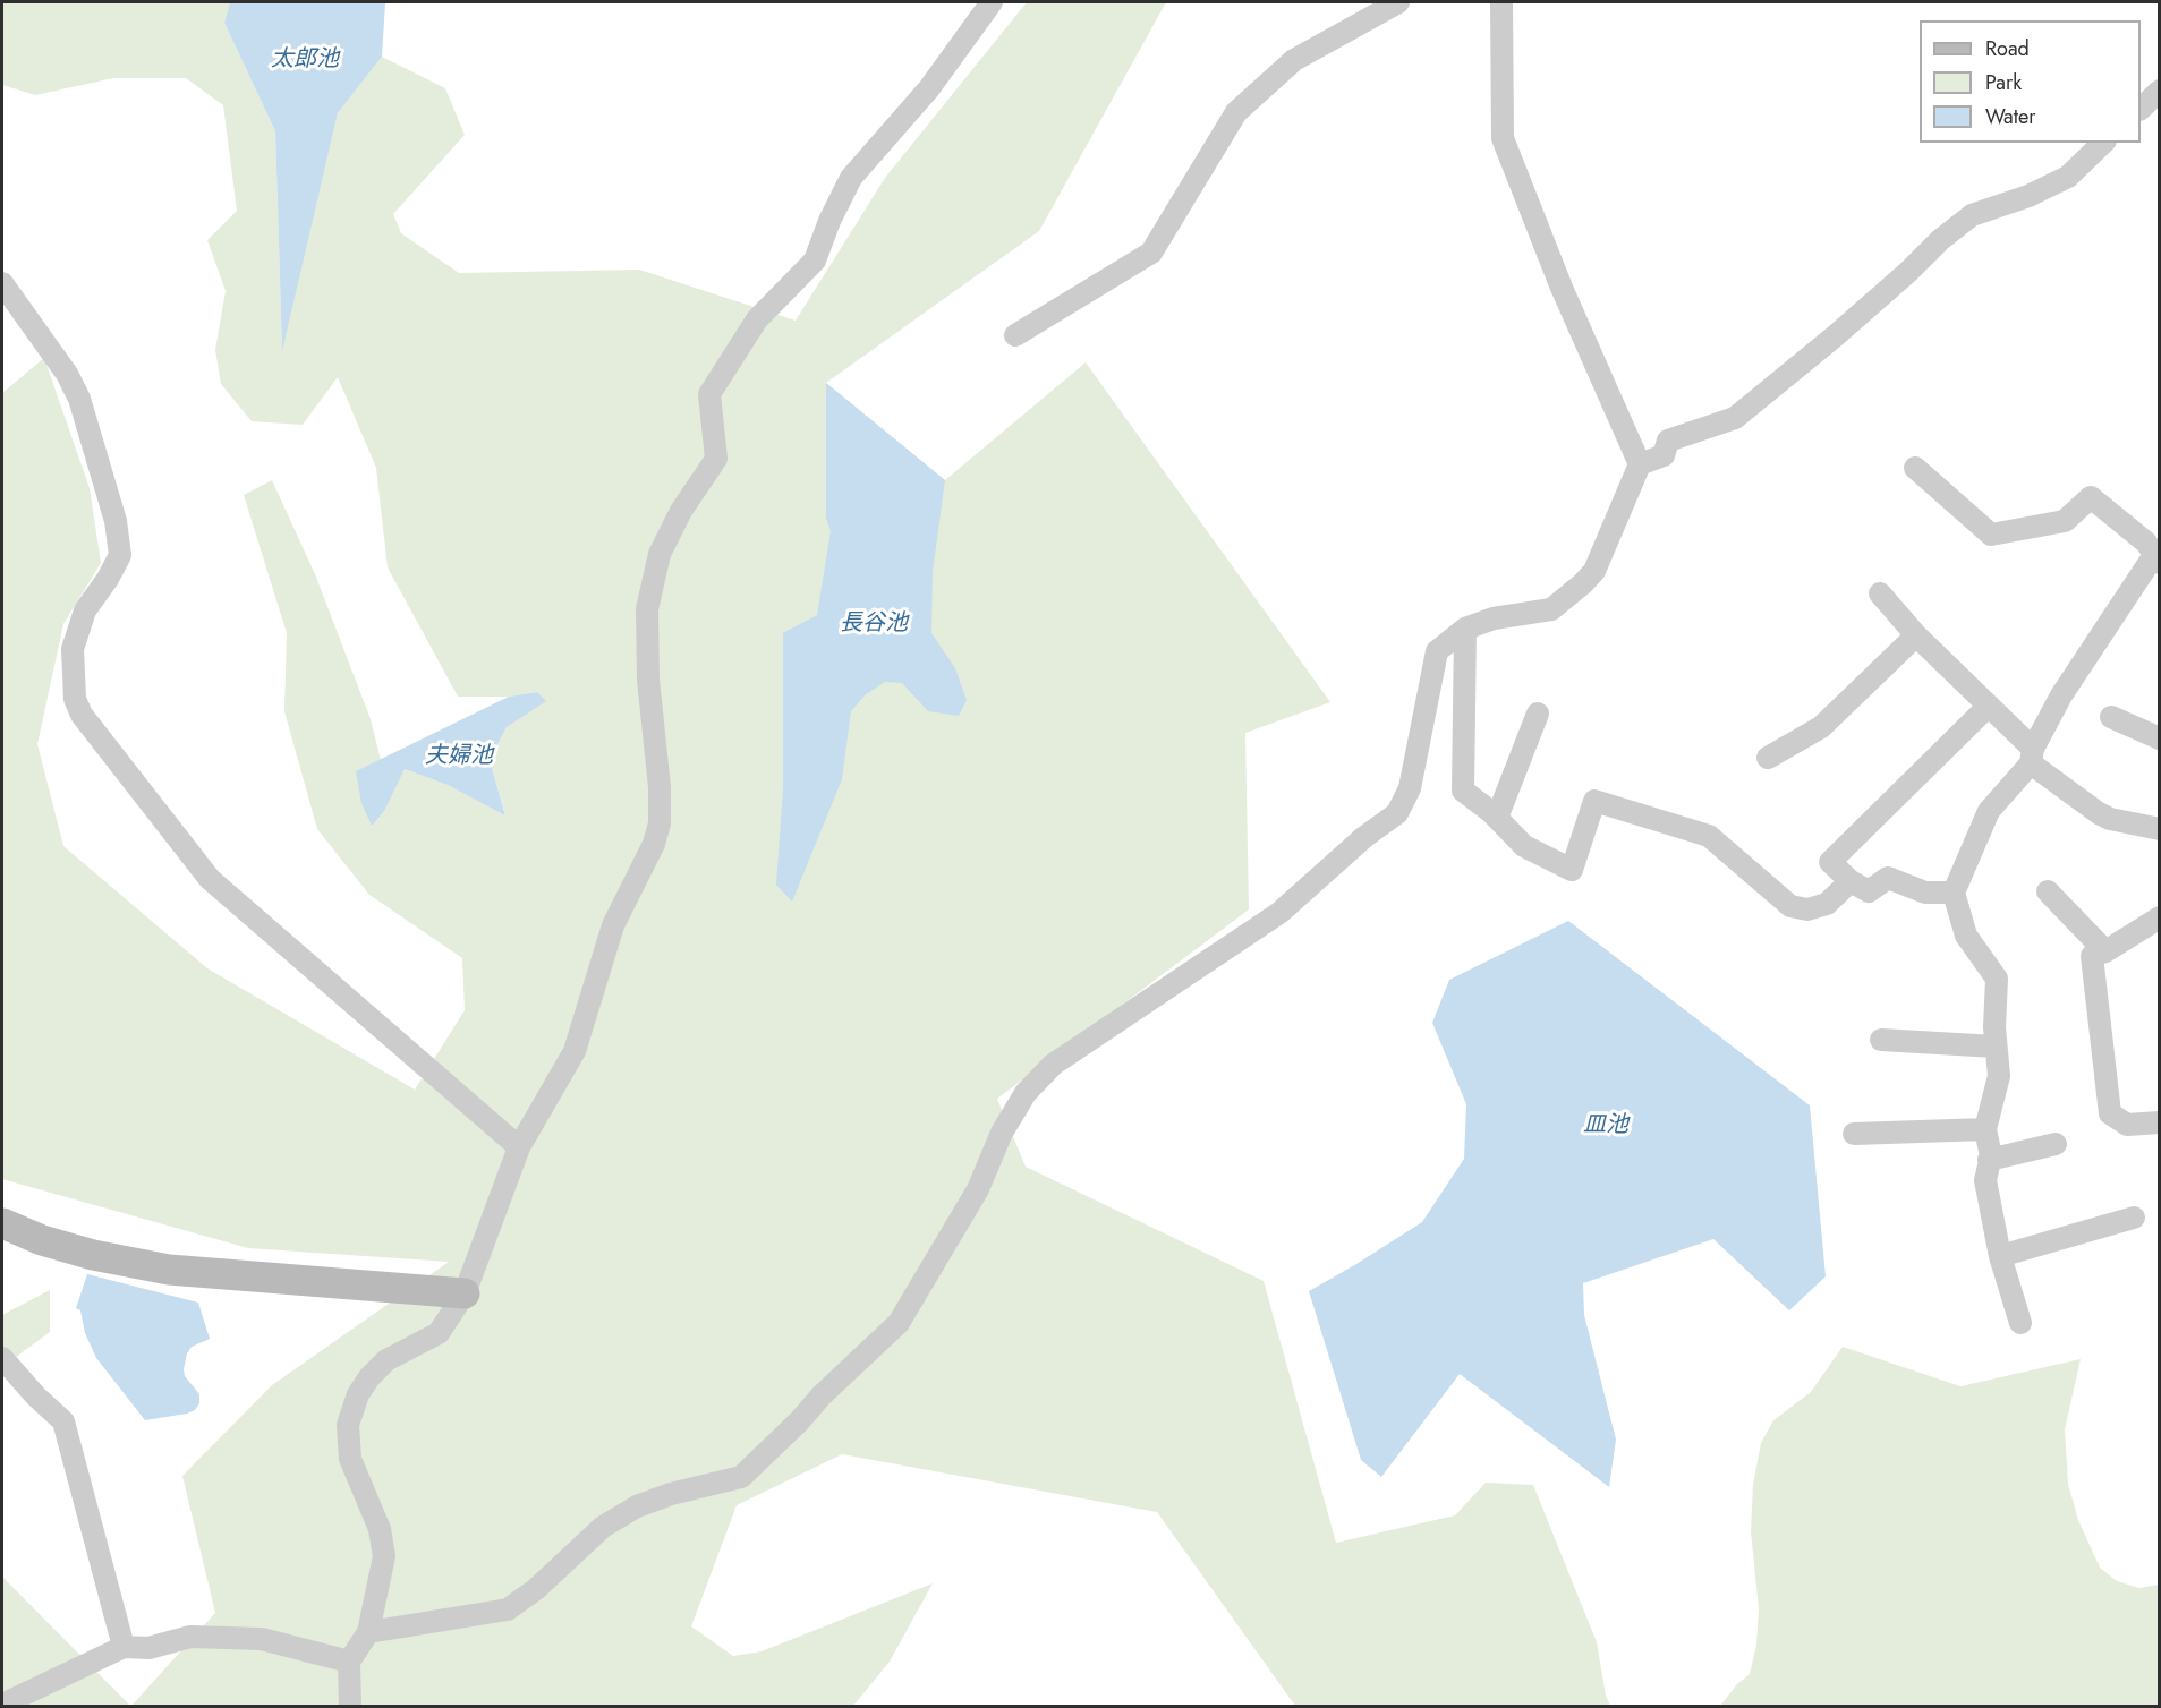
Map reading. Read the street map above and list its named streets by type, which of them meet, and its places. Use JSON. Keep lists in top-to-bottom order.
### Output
{
  "water": [
    "太郎池",
    "長谷池",
    "夫婦池",
    "皿池"
  ],
  "legend": ["Road", "Park", "Water"]
}
